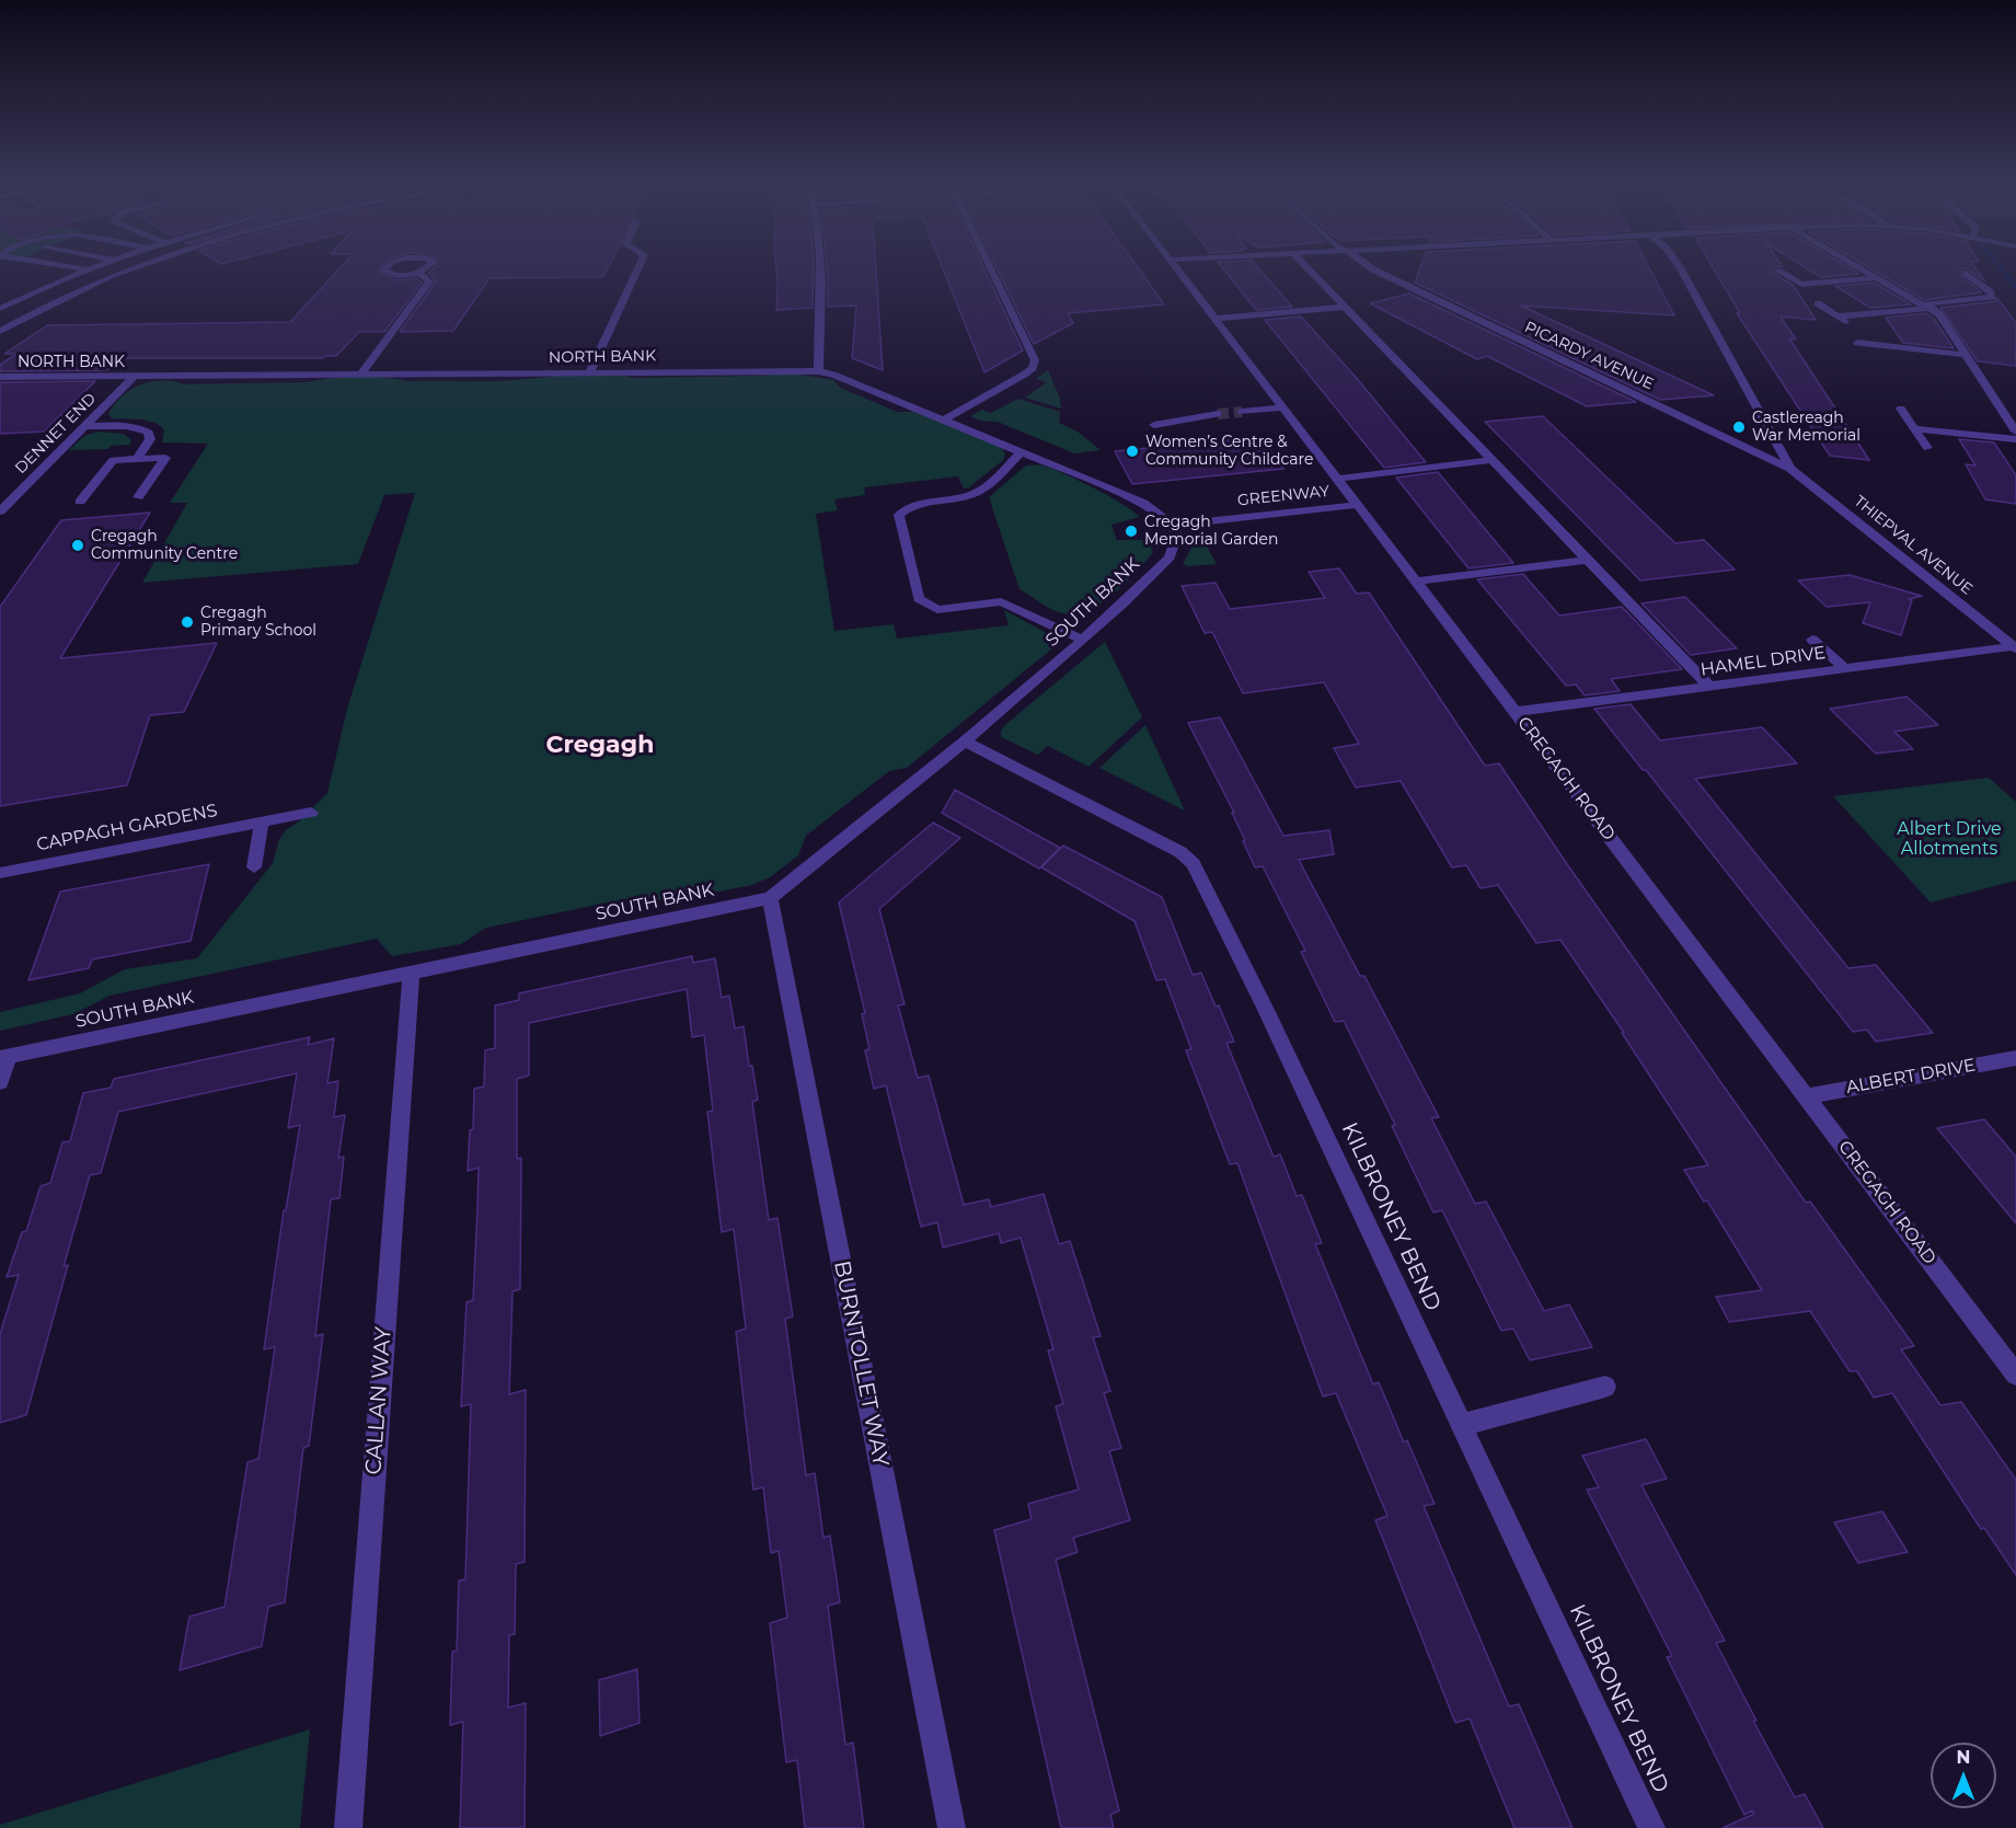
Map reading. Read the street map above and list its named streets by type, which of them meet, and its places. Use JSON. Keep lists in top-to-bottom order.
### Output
{
  "streets": {
    "street": [
      "PICARDY AVENUE",
      "NORTH BANK",
      "DENNET END",
      "GREENWAY",
      "THIEPVAL AVENUE",
      "SOUTH BANK",
      "HAMEL DRIVE",
      "CREGAGH ROAD",
      "CAPPAGH GARDENS",
      "ALBERT DRIVE",
      "KILBRONEY BEND",
      "BURNTOLLET WAY",
      "CALLAN WAY"
    ]
  },
  "crossings": [
    ["PICARDY AVENUE", "THIEPVAL AVENUE"],
    ["NORTH BANK", "DENNET END"],
    ["NORTH BANK", "GREENWAY"],
    ["NORTH BANK", "SOUTH BANK"],
    ["GREENWAY", "SOUTH BANK"],
    ["GREENWAY", "CREGAGH ROAD"],
    ["THIEPVAL AVENUE", "HAMEL DRIVE"],
    ["SOUTH BANK", "KILBRONEY BEND"],
    ["SOUTH BANK", "BURNTOLLET WAY"],
    ["SOUTH BANK", "CALLAN WAY"],
    ["HAMEL DRIVE", "CREGAGH ROAD"],
    ["CREGAGH ROAD", "ALBERT DRIVE"]
  ],
  "districts": ["Cregagh"],
  "parks": ["Albert Drive Allotments"],
  "places": [
    "Castlereagh War Memorial",
    "Women’s Centre & Community Childcare",
    "Cregagh Memorial Garden",
    "Cregagh Community Centre",
    "Cregagh Primary School"
  ],
  "north": "top"
}
